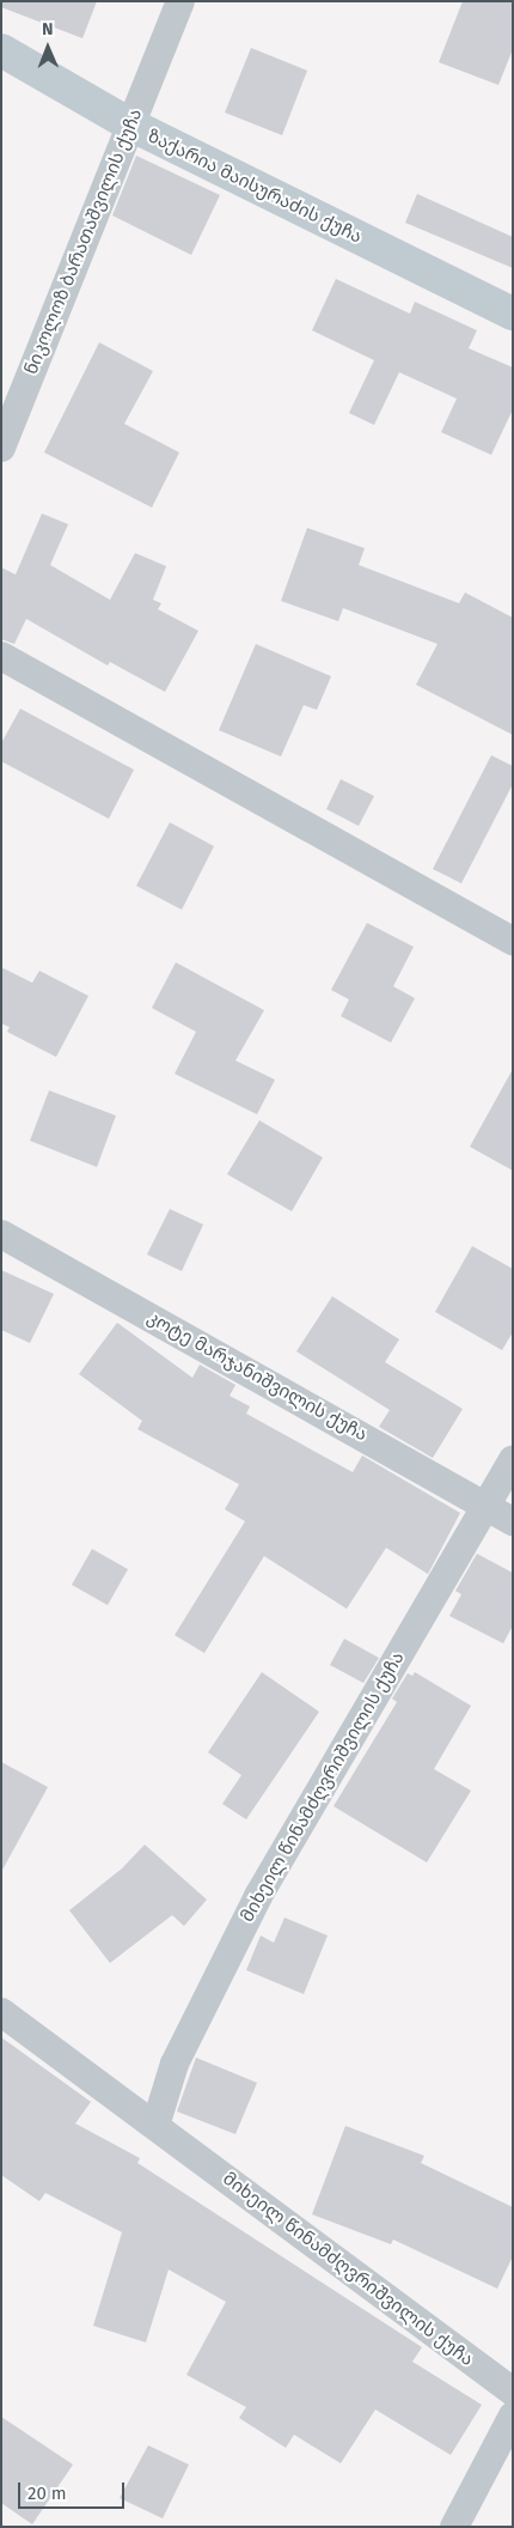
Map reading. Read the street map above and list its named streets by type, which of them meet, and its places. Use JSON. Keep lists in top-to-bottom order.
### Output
{
  "streets": {
    "street": [
      "ზაქარია მაისურაძის ქუჩა",
      "ნიკოლოზ ბარათაშვილის ქუჩა",
      "კოტე მარჯანიშვილის ქუჩა",
      "მიხეილ წინამძღვრიშვილის ქუჩა"
    ]
  },
  "crossings": [
    ["ზაქარია მაისურაძის ქუჩა", "ნიკოლოზ ბარათაშვილის ქუჩა"],
    ["კოტე მარჯანიშვილის ქუჩა", "მიხეილ წინამძღვრიშვილის ქუჩა"]
  ],
  "scale_bar": "20 m",
  "north": "top"
}
